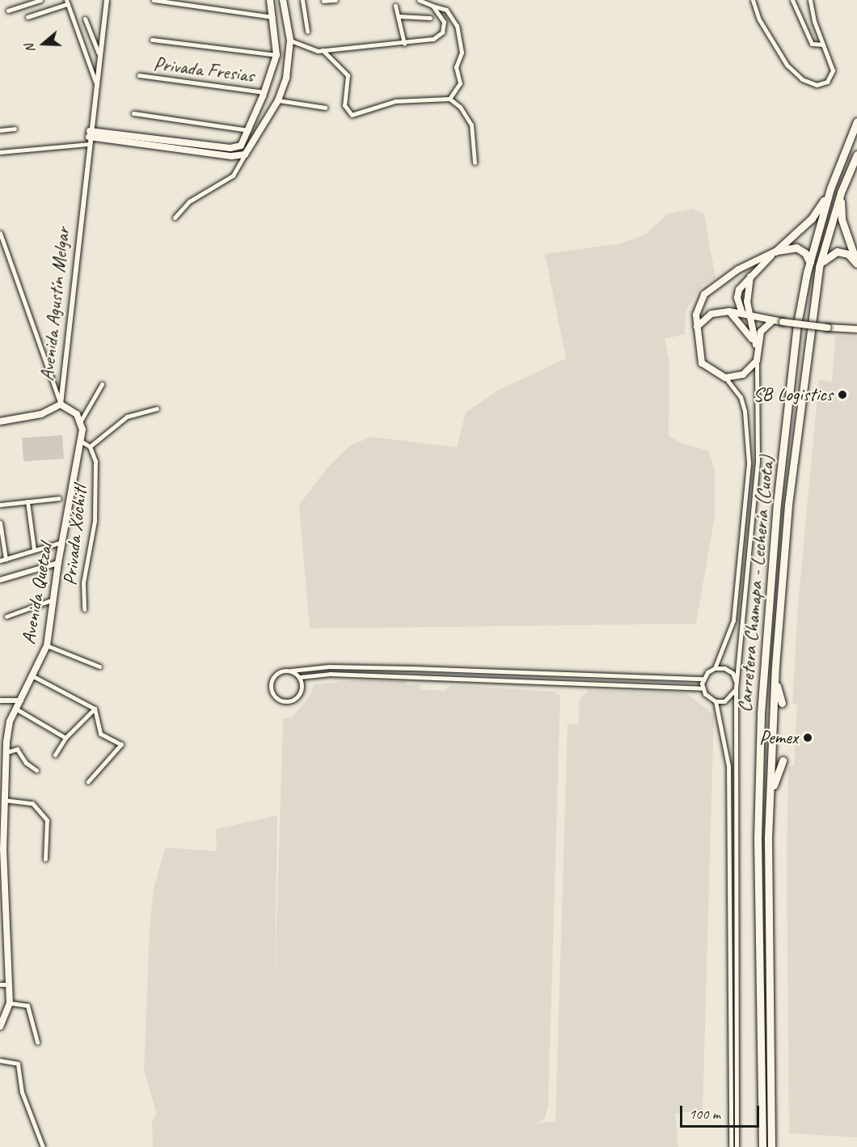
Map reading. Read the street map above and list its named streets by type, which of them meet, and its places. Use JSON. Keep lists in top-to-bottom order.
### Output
{
  "streets": {
    "highway": ["Carretera Chamapa - Lechería (Cuota)"],
    "main road": ["Avenida Agustín Melgar", "Avenida Quetzal"],
    "street": ["Privada Fresias", "Privada Xóchitl"]
  },
  "places": ["SB Logistics", "Pemex"],
  "scale_bar": "100 m",
  "north": "left"
}
